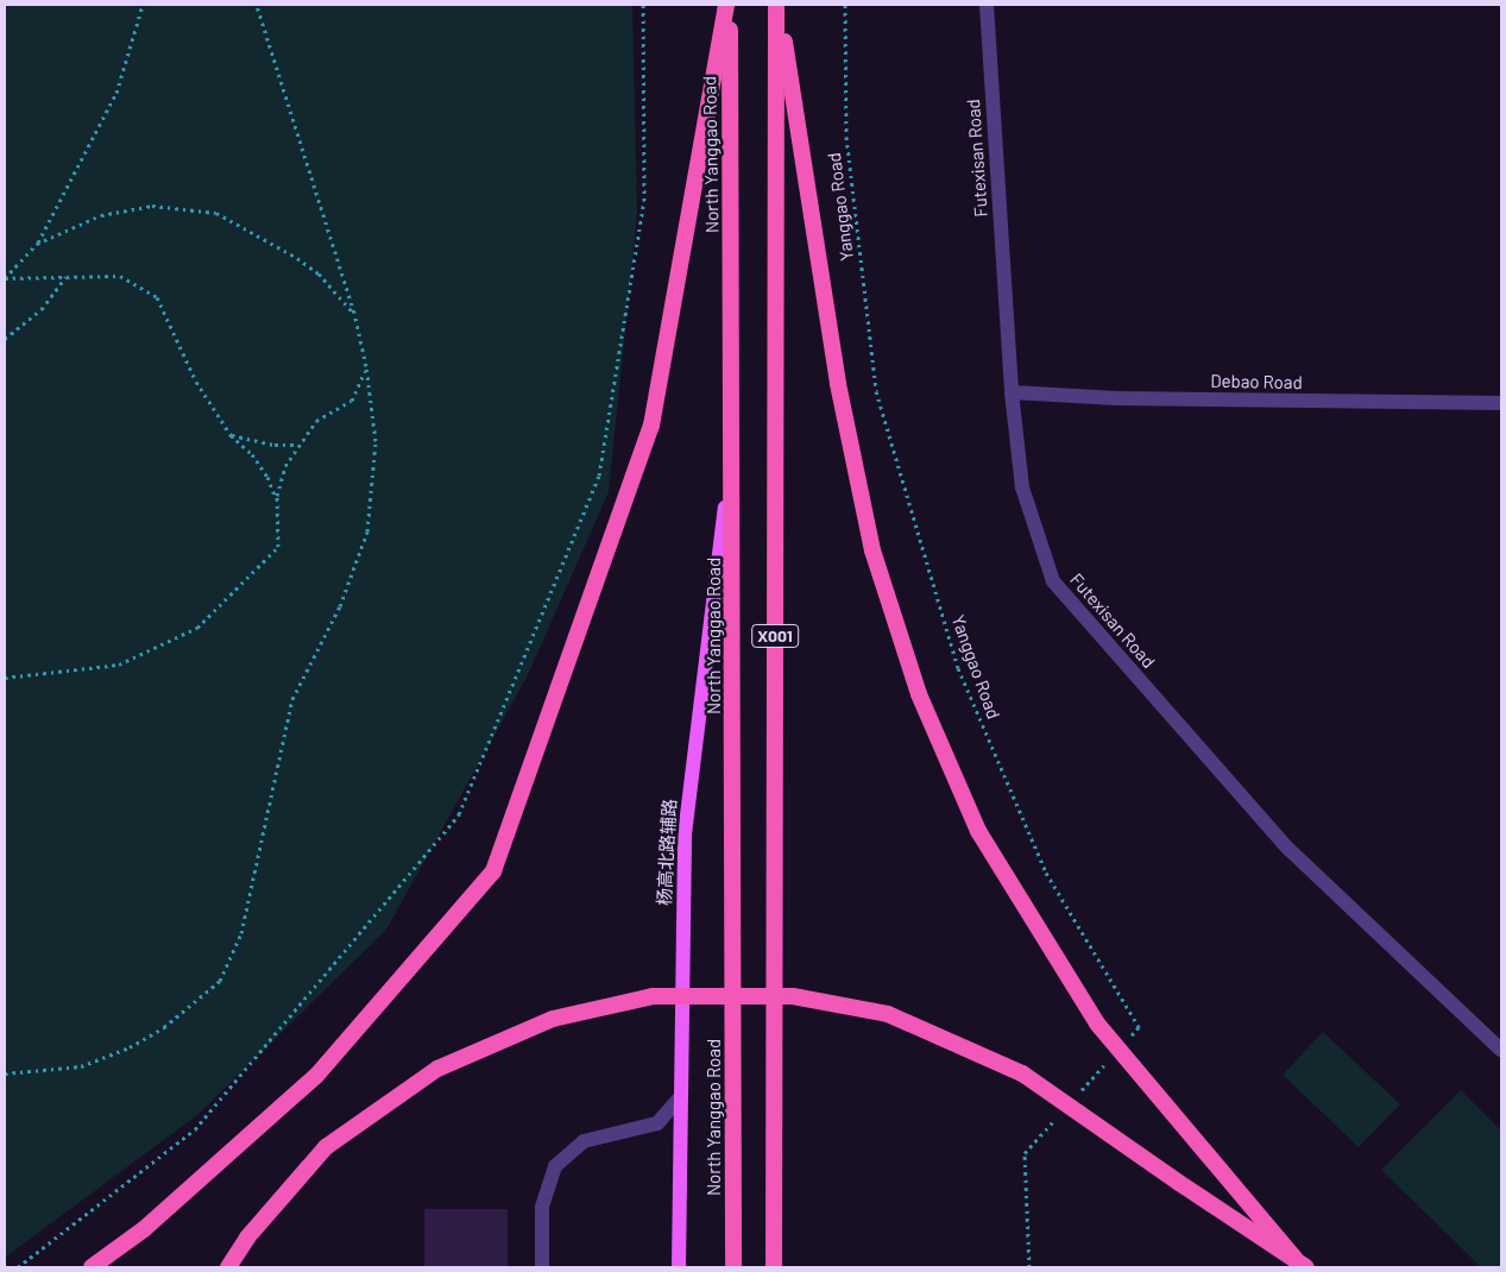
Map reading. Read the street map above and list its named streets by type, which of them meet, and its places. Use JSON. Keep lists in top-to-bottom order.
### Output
{
  "streets": {
    "highway": ["North Yanggao Road", "X001"],
    "main road": ["杨高北路辅路"],
    "street": ["Futexisan Road", "Debao Road"],
    "path": ["Yanggao Road"]
  },
  "crossings": [
    ["North Yanggao Road", "杨高北路辅路"],
    ["Futexisan Road", "Debao Road"]
  ]
}
